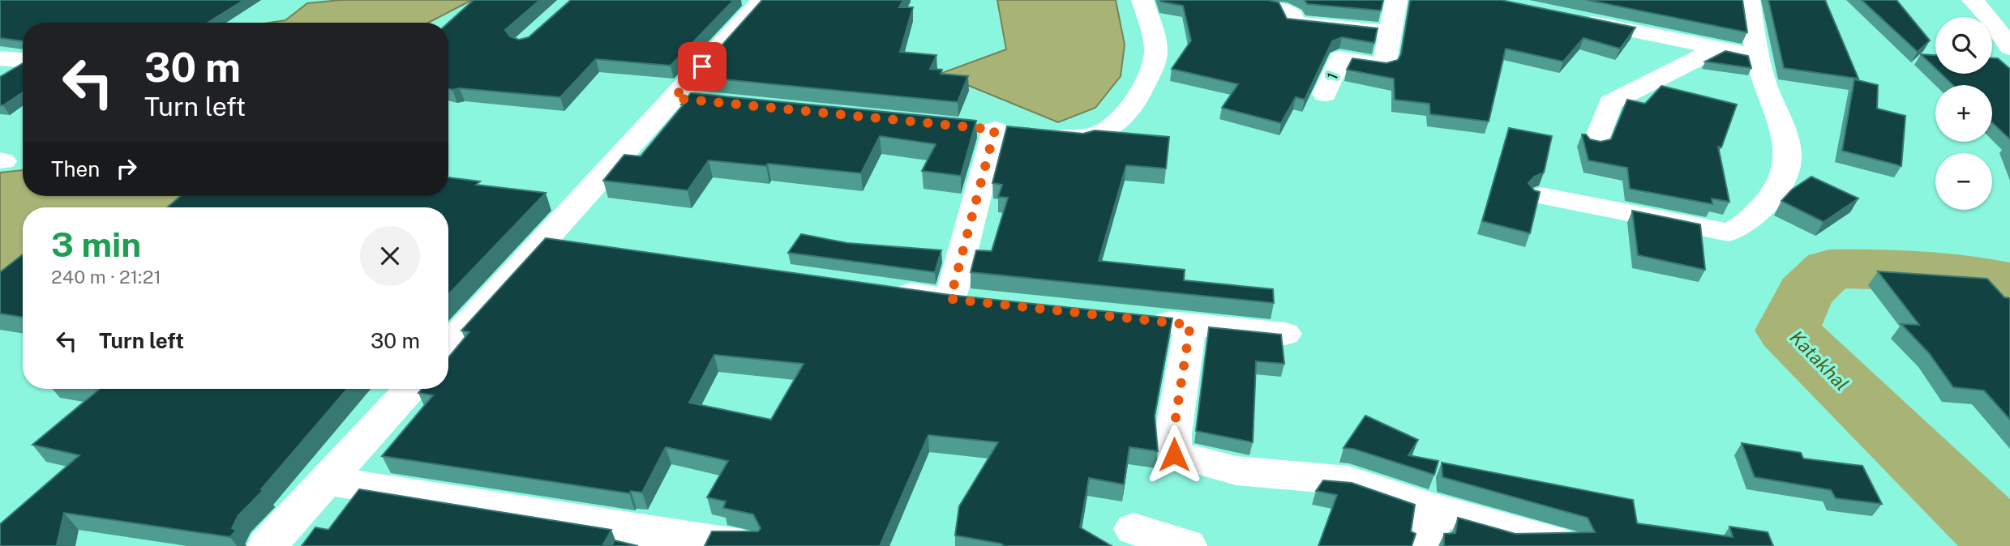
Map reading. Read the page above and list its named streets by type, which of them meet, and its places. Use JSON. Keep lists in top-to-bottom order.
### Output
{
  "streets": {
    "street": ["1"]
  },
  "water": ["Katakhal"],
  "page": {
    "map_buttons": ["+", "−"],
    "turn": ["30 m", "Turn left"],
    "then": "Then",
    "heading": ["3 min", "240 m · 21:21"],
    "list": [
      {
        "name": "Turn left",
        "value": "30 m"
      }
    ]
  }
}
